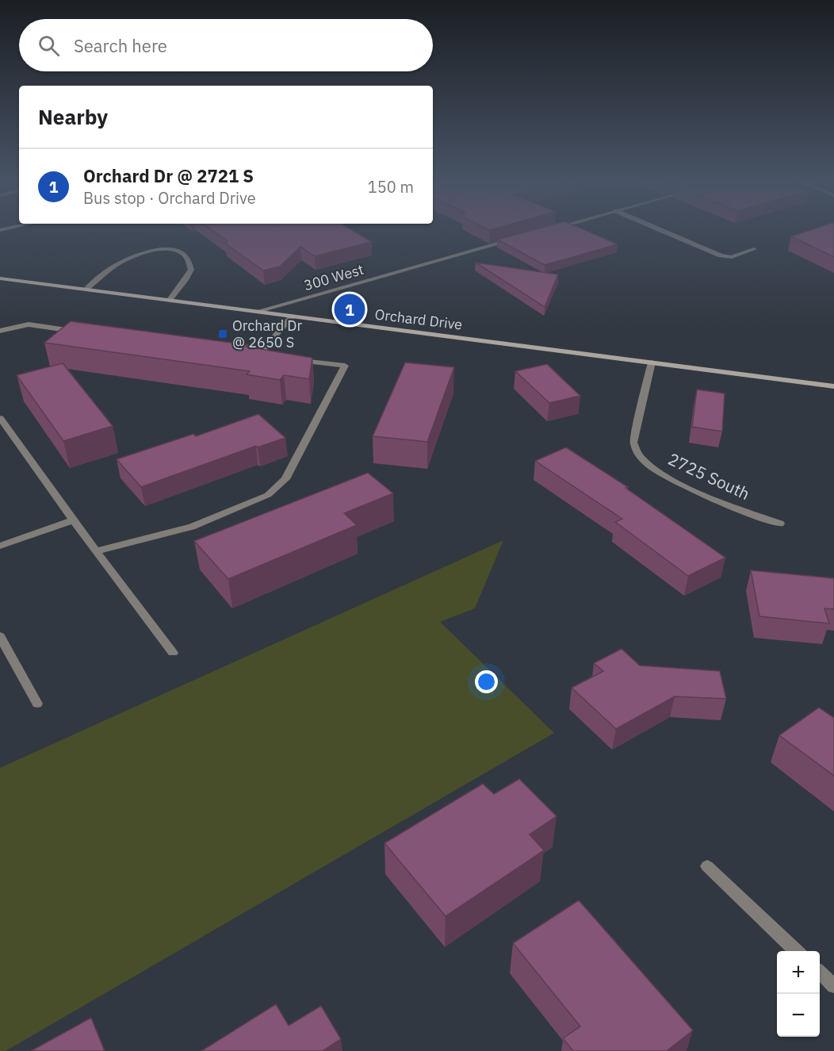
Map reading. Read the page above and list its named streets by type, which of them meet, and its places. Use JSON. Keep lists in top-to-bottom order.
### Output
{
  "streets": {
    "main road": ["Orchard Drive"],
    "street": ["300 West", "2725 South"]
  },
  "crossings": [
    ["300 West", "Orchard Drive"],
    ["Orchard Drive", "2725 South"]
  ],
  "places": {
    "transit": ["Orchard Dr @ 2650 S"]
  },
  "page": {
    "search": "Search here",
    "heading": "Nearby",
    "list": [
      {
        "mark": "1",
        "name": "Orchard Dr @ 2721 S",
        "note": "Bus stop · Orchard Drive",
        "value": "150 m"
      }
    ],
    "pins": "1",
    "map_buttons": ["+", "−"]
  }
}
